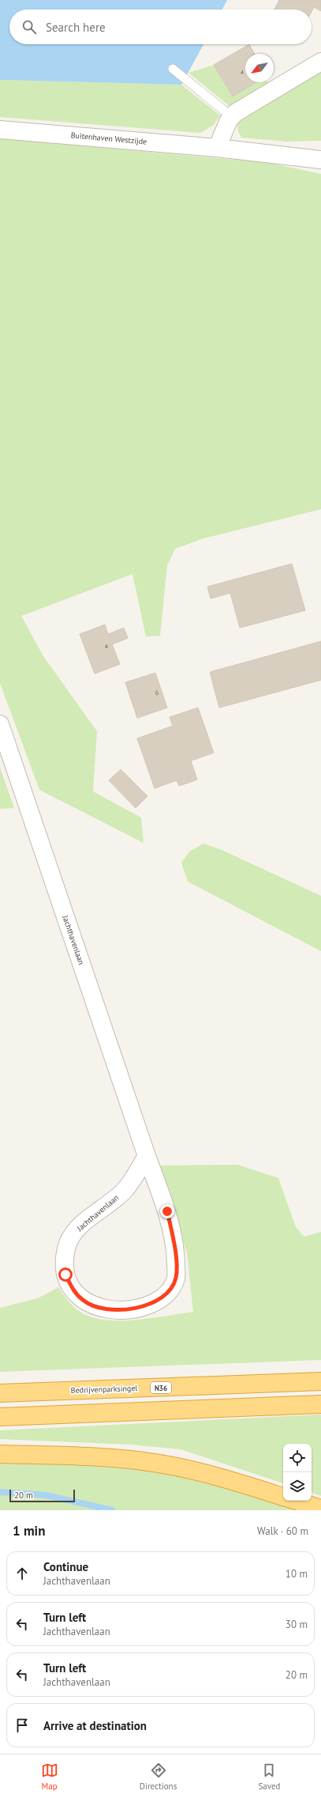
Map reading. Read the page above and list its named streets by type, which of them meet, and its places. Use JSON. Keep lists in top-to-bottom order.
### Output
{
  "streets": {
    "highway": ["N36", "Bedrijvenparksingel"],
    "street": ["Buitenhaven Westzijde", "Jachthavenlaan"]
  },
  "house_numbers": ["4", "4", "6"],
  "scale_bar": "20 m",
  "north": "bottom left",
  "page": {
    "search": "Search here",
    "scale": "20 m",
    "heading": ["1 min", "Walk · 60 m"],
    "list": [
      ["Continue", "Jachthavenlaan", "10 m"],
      ["Turn left", "Jachthavenlaan", "30 m"],
      ["Turn left", "Jachthavenlaan", "20 m"],
      "Arrive at destination"
    ],
    "nav": ["Map", "Directions", "Saved"]
  }
}
